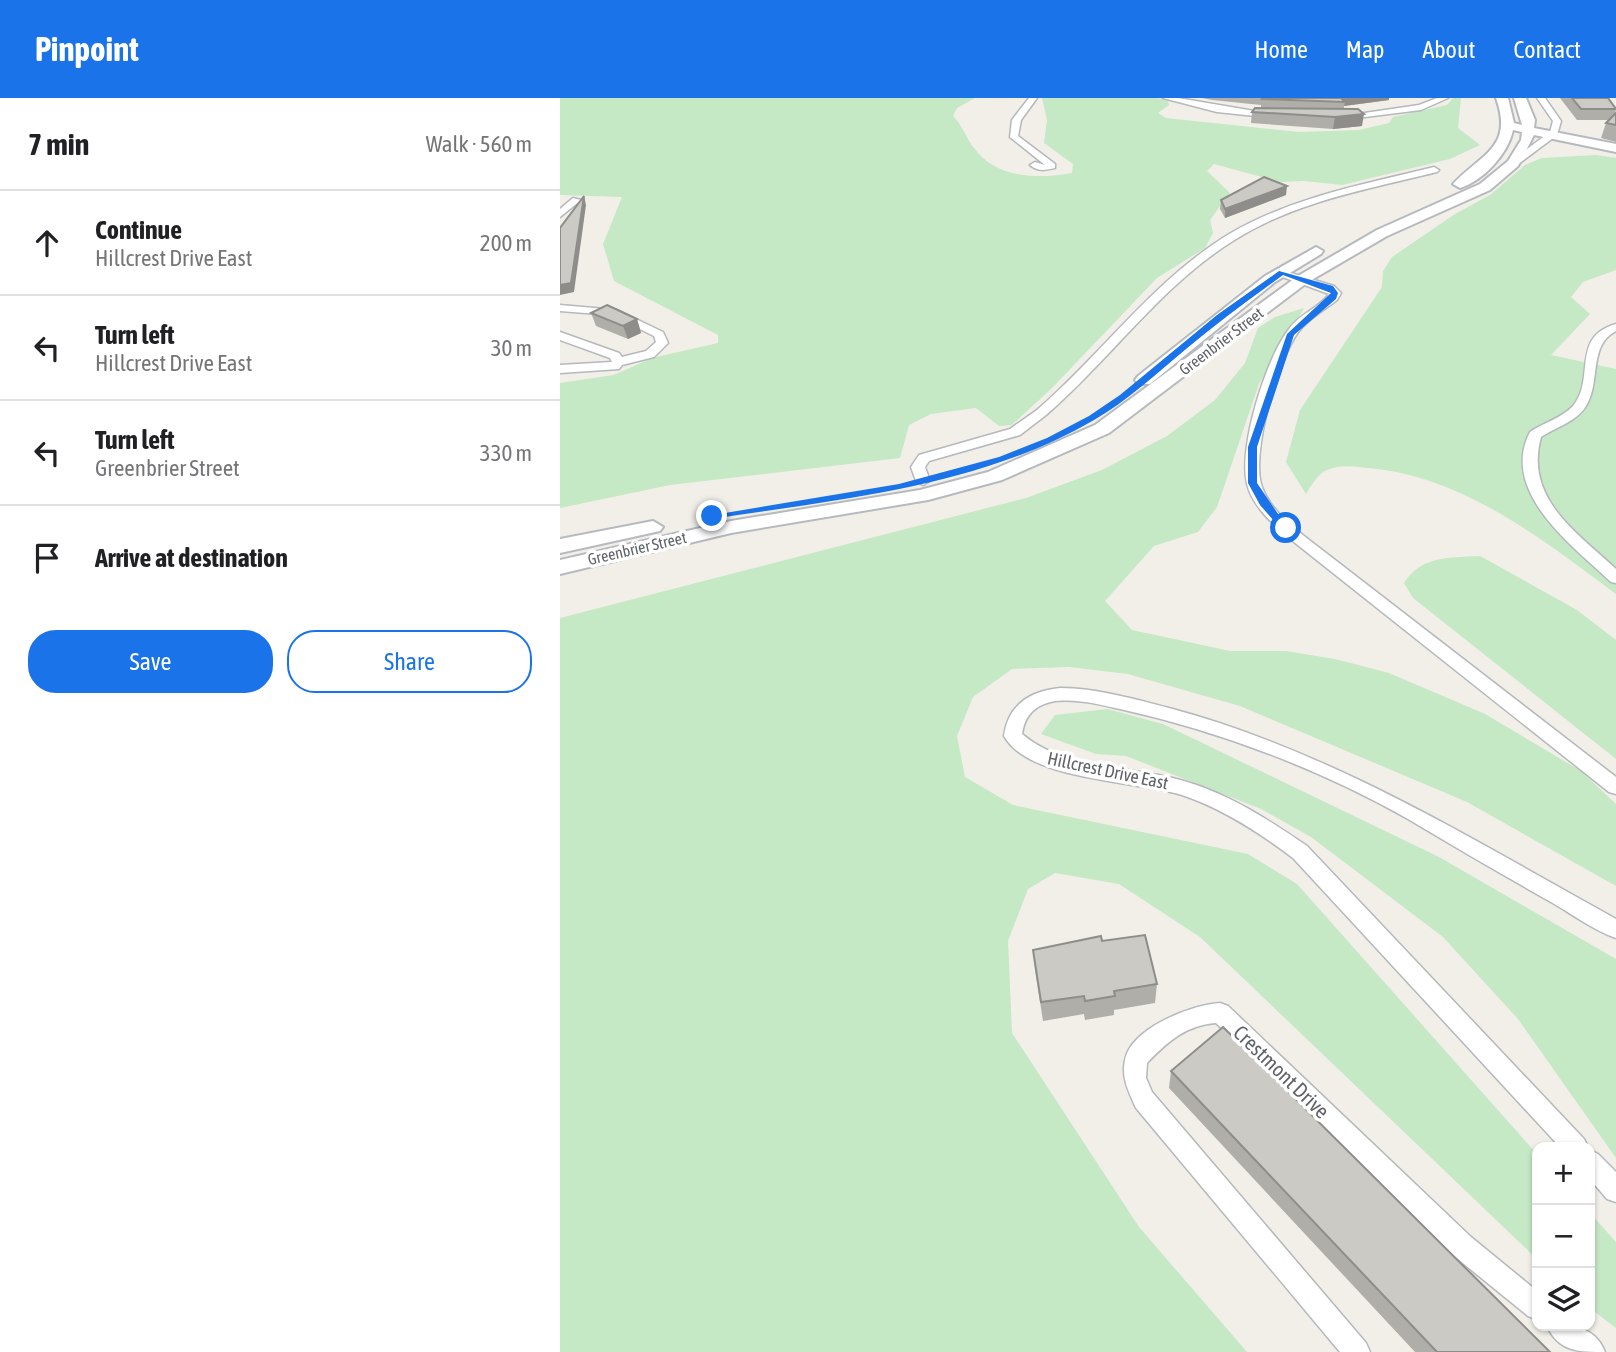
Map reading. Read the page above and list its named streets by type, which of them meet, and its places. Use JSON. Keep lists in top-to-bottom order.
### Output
{
  "streets": {
    "main road": ["Greenbrier Street"],
    "street": ["Hillcrest Drive East", "Crestmont Drive"]
  },
  "page": {
    "header": "Pinpoint",
    "nav": [
      "Home",
      "Map",
      "About",
      "Contact"
    ],
    "heading": ["7 min", "Walk · 560 m"],
    "list": [
      ["Continue", "Hillcrest Drive East", "200 m"],
      ["Turn left", "Hillcrest Drive East", "30 m"],
      ["Turn left", "Greenbrier Street", "330 m"],
      "Arrive at destination"
    ],
    "buttons": ["Save", "Share"],
    "map_buttons": ["+", "−"]
  }
}
